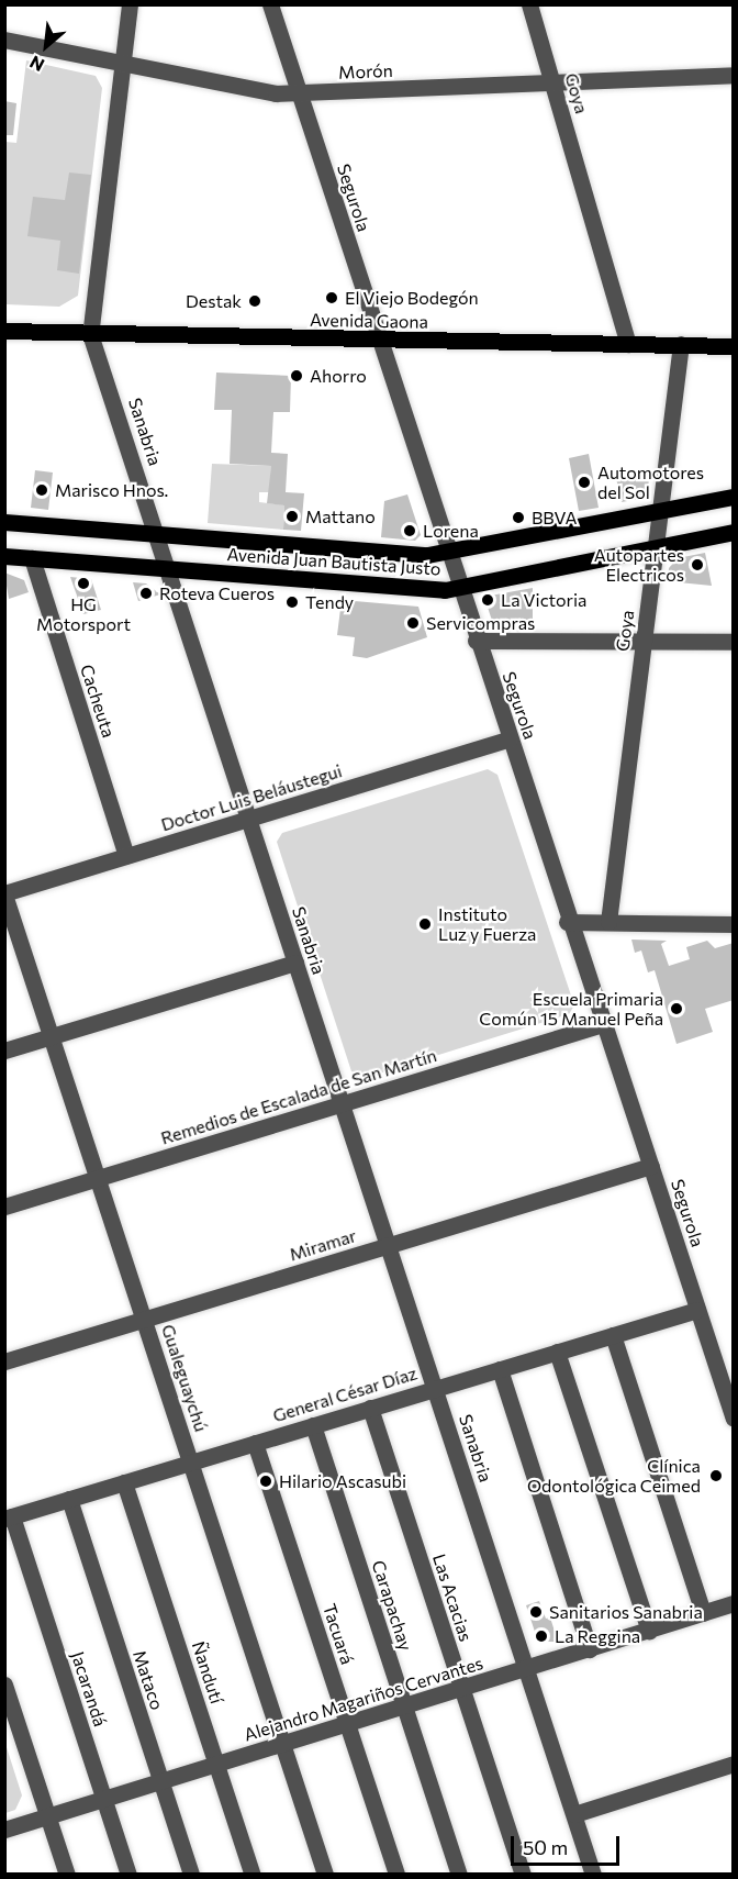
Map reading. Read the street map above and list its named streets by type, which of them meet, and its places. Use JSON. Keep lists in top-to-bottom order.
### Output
{
  "streets": {
    "main road": ["Avenida Gaona", "Avenida Juan Bautista Justo"],
    "street": [
      "Morón",
      "Goya",
      "Segurola",
      "Sanabria",
      "Cacheuta",
      "Doctor Luis Beláustegui",
      "Remedios de Escalada de San Martín",
      "Miramar",
      "Gualeguaychú",
      "General César Díaz",
      "Las Acacias",
      "Carapachay",
      "Tacuará",
      "Ñandutí",
      "Mataco",
      "Jacarandá",
      "Alejandro Magariños Cervantes"
    ]
  },
  "crossings": [
    ["Morón", "Goya"],
    ["Morón", "Segurola"],
    ["Morón", "Sanabria"],
    ["Goya", "Avenida Gaona"],
    ["Goya", "Avenida Juan Bautista Justo"],
    ["Segurola", "Avenida Gaona"],
    ["Segurola", "Avenida Juan Bautista Justo"],
    ["Segurola", "Doctor Luis Beláustegui"],
    ["Segurola", "Remedios de Escalada de San Martín"],
    ["Segurola", "Miramar"],
    ["Segurola", "General César Díaz"],
    ["Avenida Gaona", "Sanabria"],
    ["Sanabria", "Avenida Juan Bautista Justo"],
    ["Sanabria", "Doctor Luis Beláustegui"],
    ["Sanabria", "Remedios de Escalada de San Martín"],
    ["Sanabria", "Miramar"],
    ["Sanabria", "General César Díaz"],
    ["Sanabria", "Alejandro Magariños Cervantes"],
    ["Avenida Juan Bautista Justo", "Cacheuta"],
    ["Cacheuta", "Doctor Luis Beláustegui"],
    ["Doctor Luis Beláustegui", "Gualeguaychú"],
    ["Remedios de Escalada de San Martín", "Gualeguaychú"],
    ["Miramar", "Gualeguaychú"],
    ["Gualeguaychú", "General César Díaz"],
    ["Gualeguaychú", "Alejandro Magariños Cervantes"],
    ["General César Díaz", "Las Acacias"],
    ["General César Díaz", "Carapachay"],
    ["General César Díaz", "Tacuará"],
    ["General César Díaz", "Ñandutí"],
    ["General César Díaz", "Mataco"],
    ["General César Díaz", "Jacarandá"],
    ["Las Acacias", "Alejandro Magariños Cervantes"],
    ["Carapachay", "Alejandro Magariños Cervantes"],
    ["Tacuará", "Alejandro Magariños Cervantes"],
    ["Ñandutí", "Alejandro Magariños Cervantes"],
    ["Mataco", "Alejandro Magariños Cervantes"],
    ["Jacarandá", "Alejandro Magariños Cervantes"]
  ],
  "places": [
    "El Viejo Bodegón",
    "Destak",
    "Ahorro",
    "Automotores del Sol",
    "Marisco Hnos.",
    "Mattano",
    "BBVA",
    "Lorena",
    "Autopartes Electricos",
    "HG Motorsport",
    "Roteva Cueros",
    "La Victoria",
    "Tendy",
    "Servicompras",
    "Instituto Luz y Fuerza",
    "Escuela Primaria Común 15 Manuel Peña",
    "Clínica Odontológica Ceimed",
    "Hilario Ascasubi",
    "Sanitarios Sanabria",
    "La Reggina"
  ],
  "scale_bar": "50 m",
  "north": "bottom left"
}
